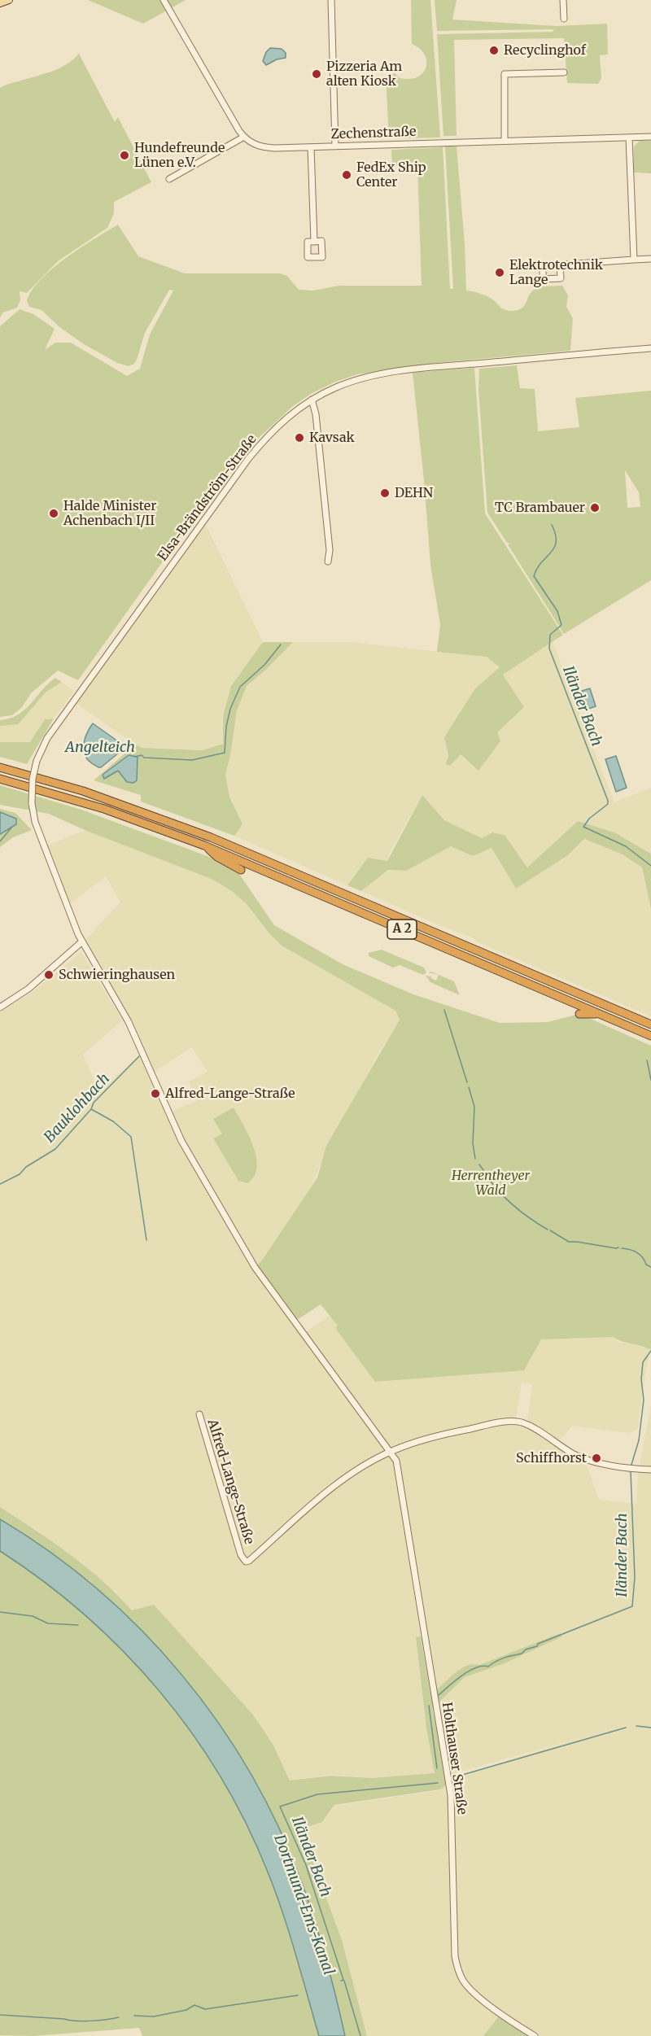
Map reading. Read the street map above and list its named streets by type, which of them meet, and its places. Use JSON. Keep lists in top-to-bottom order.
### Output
{
  "streets": {
    "highway": ["A 2"],
    "street": [
      "Zechenstraße",
      "Elsa-Brändström-Straße",
      "Alfred-Lange-Straße",
      "Holthauser Straße"
    ]
  },
  "crossings": [
    ["Alfred-Lange-Straße", "Holthauser Straße"]
  ],
  "water": [
    "Iländer Bach",
    "Angelteich",
    "Bauklohbach",
    "Dortmund-Ems-Kanal"
  ],
  "parks": ["Herrentheyer Wald"],
  "places": [
    "Recyclinghof",
    "Pizzeria Am alten Kiosk",
    "Hundefreunde Lünen e.V.",
    "FedEx Ship Center",
    "Elektrotechnik Lange",
    "Kavsak",
    "DEHN",
    "TC Brambauer",
    "Halde Minister Achenbach I/II",
    "Schwieringhausen",
    "Alfred-Lange-Straße",
    "Schiffhorst"
  ]
}
